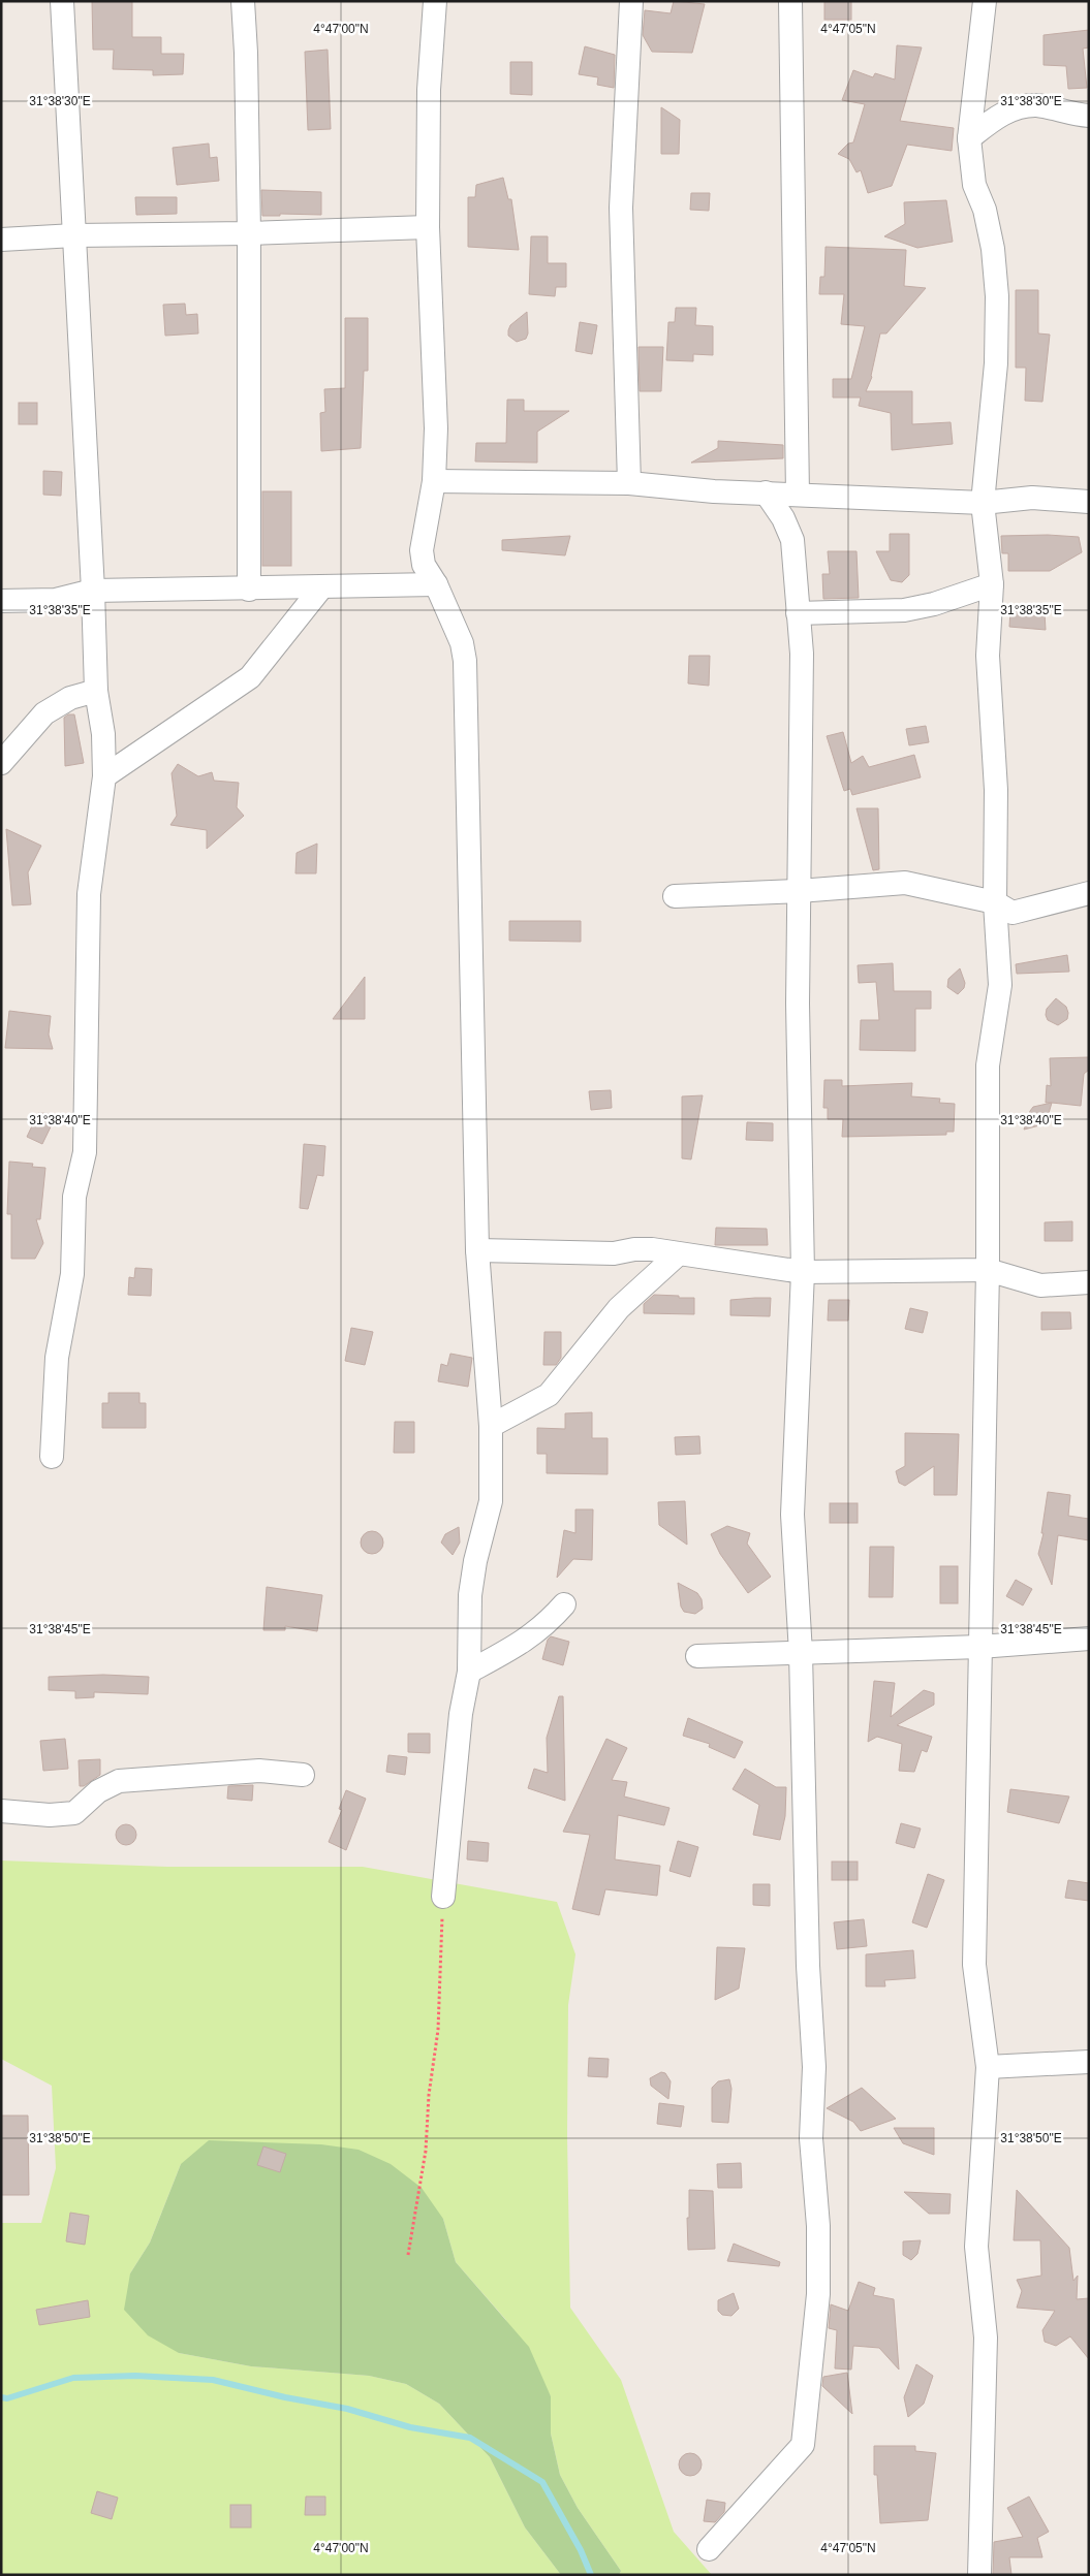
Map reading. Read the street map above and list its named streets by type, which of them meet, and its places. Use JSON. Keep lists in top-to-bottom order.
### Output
{
  "coordinates": [
    "4°47'00\"N",
    "4°47'05\"N",
    "31°38'30\"E",
    "31°38'35\"E",
    "31°38'40\"E",
    "31°38'45\"E",
    "31°38'50\"E"
  ]
}
